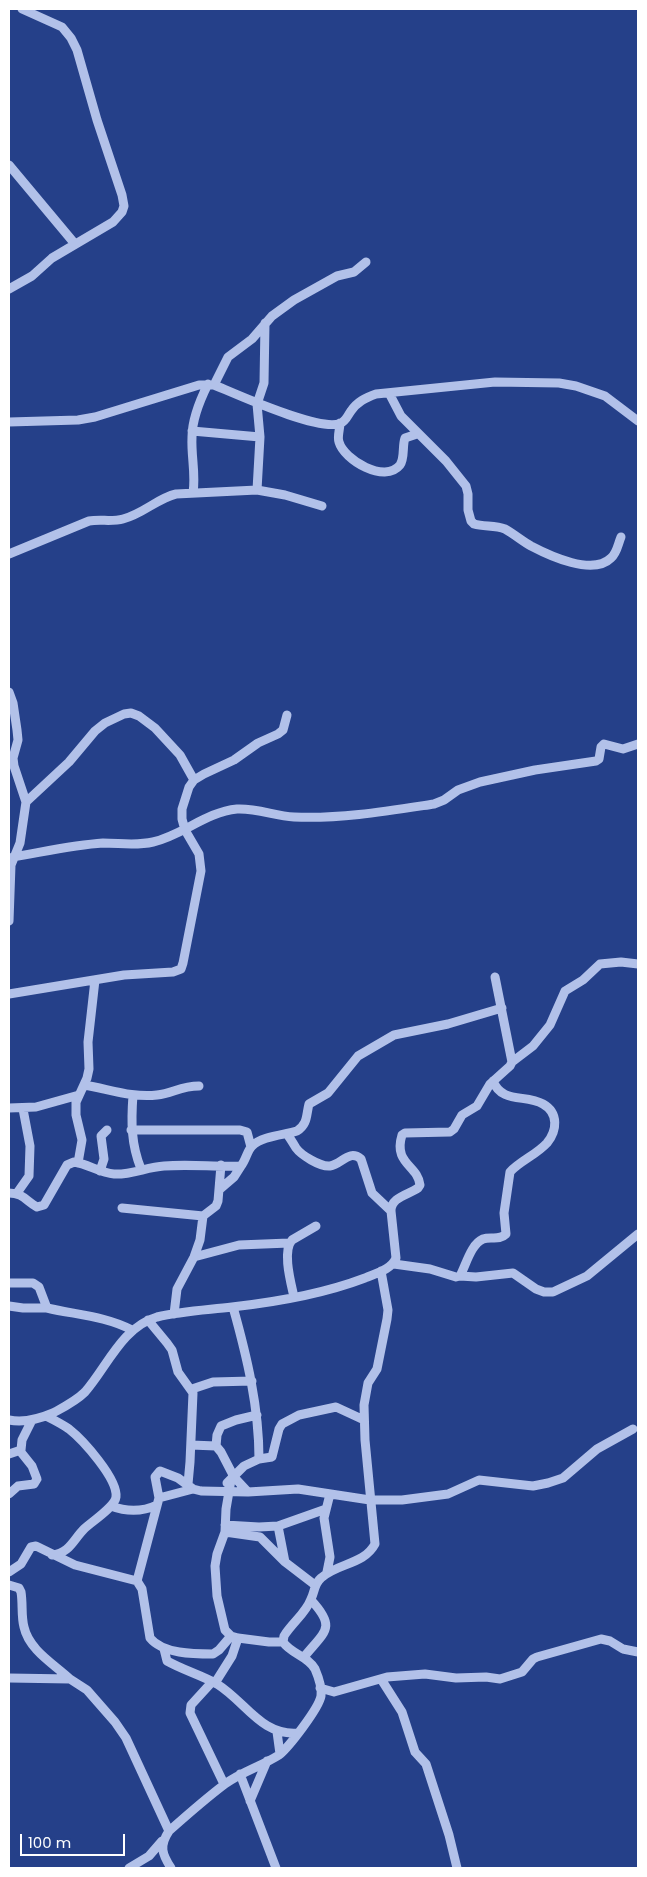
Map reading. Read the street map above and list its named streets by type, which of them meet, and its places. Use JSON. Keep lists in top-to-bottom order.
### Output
{
  "scale_bar": "100 m"
}
